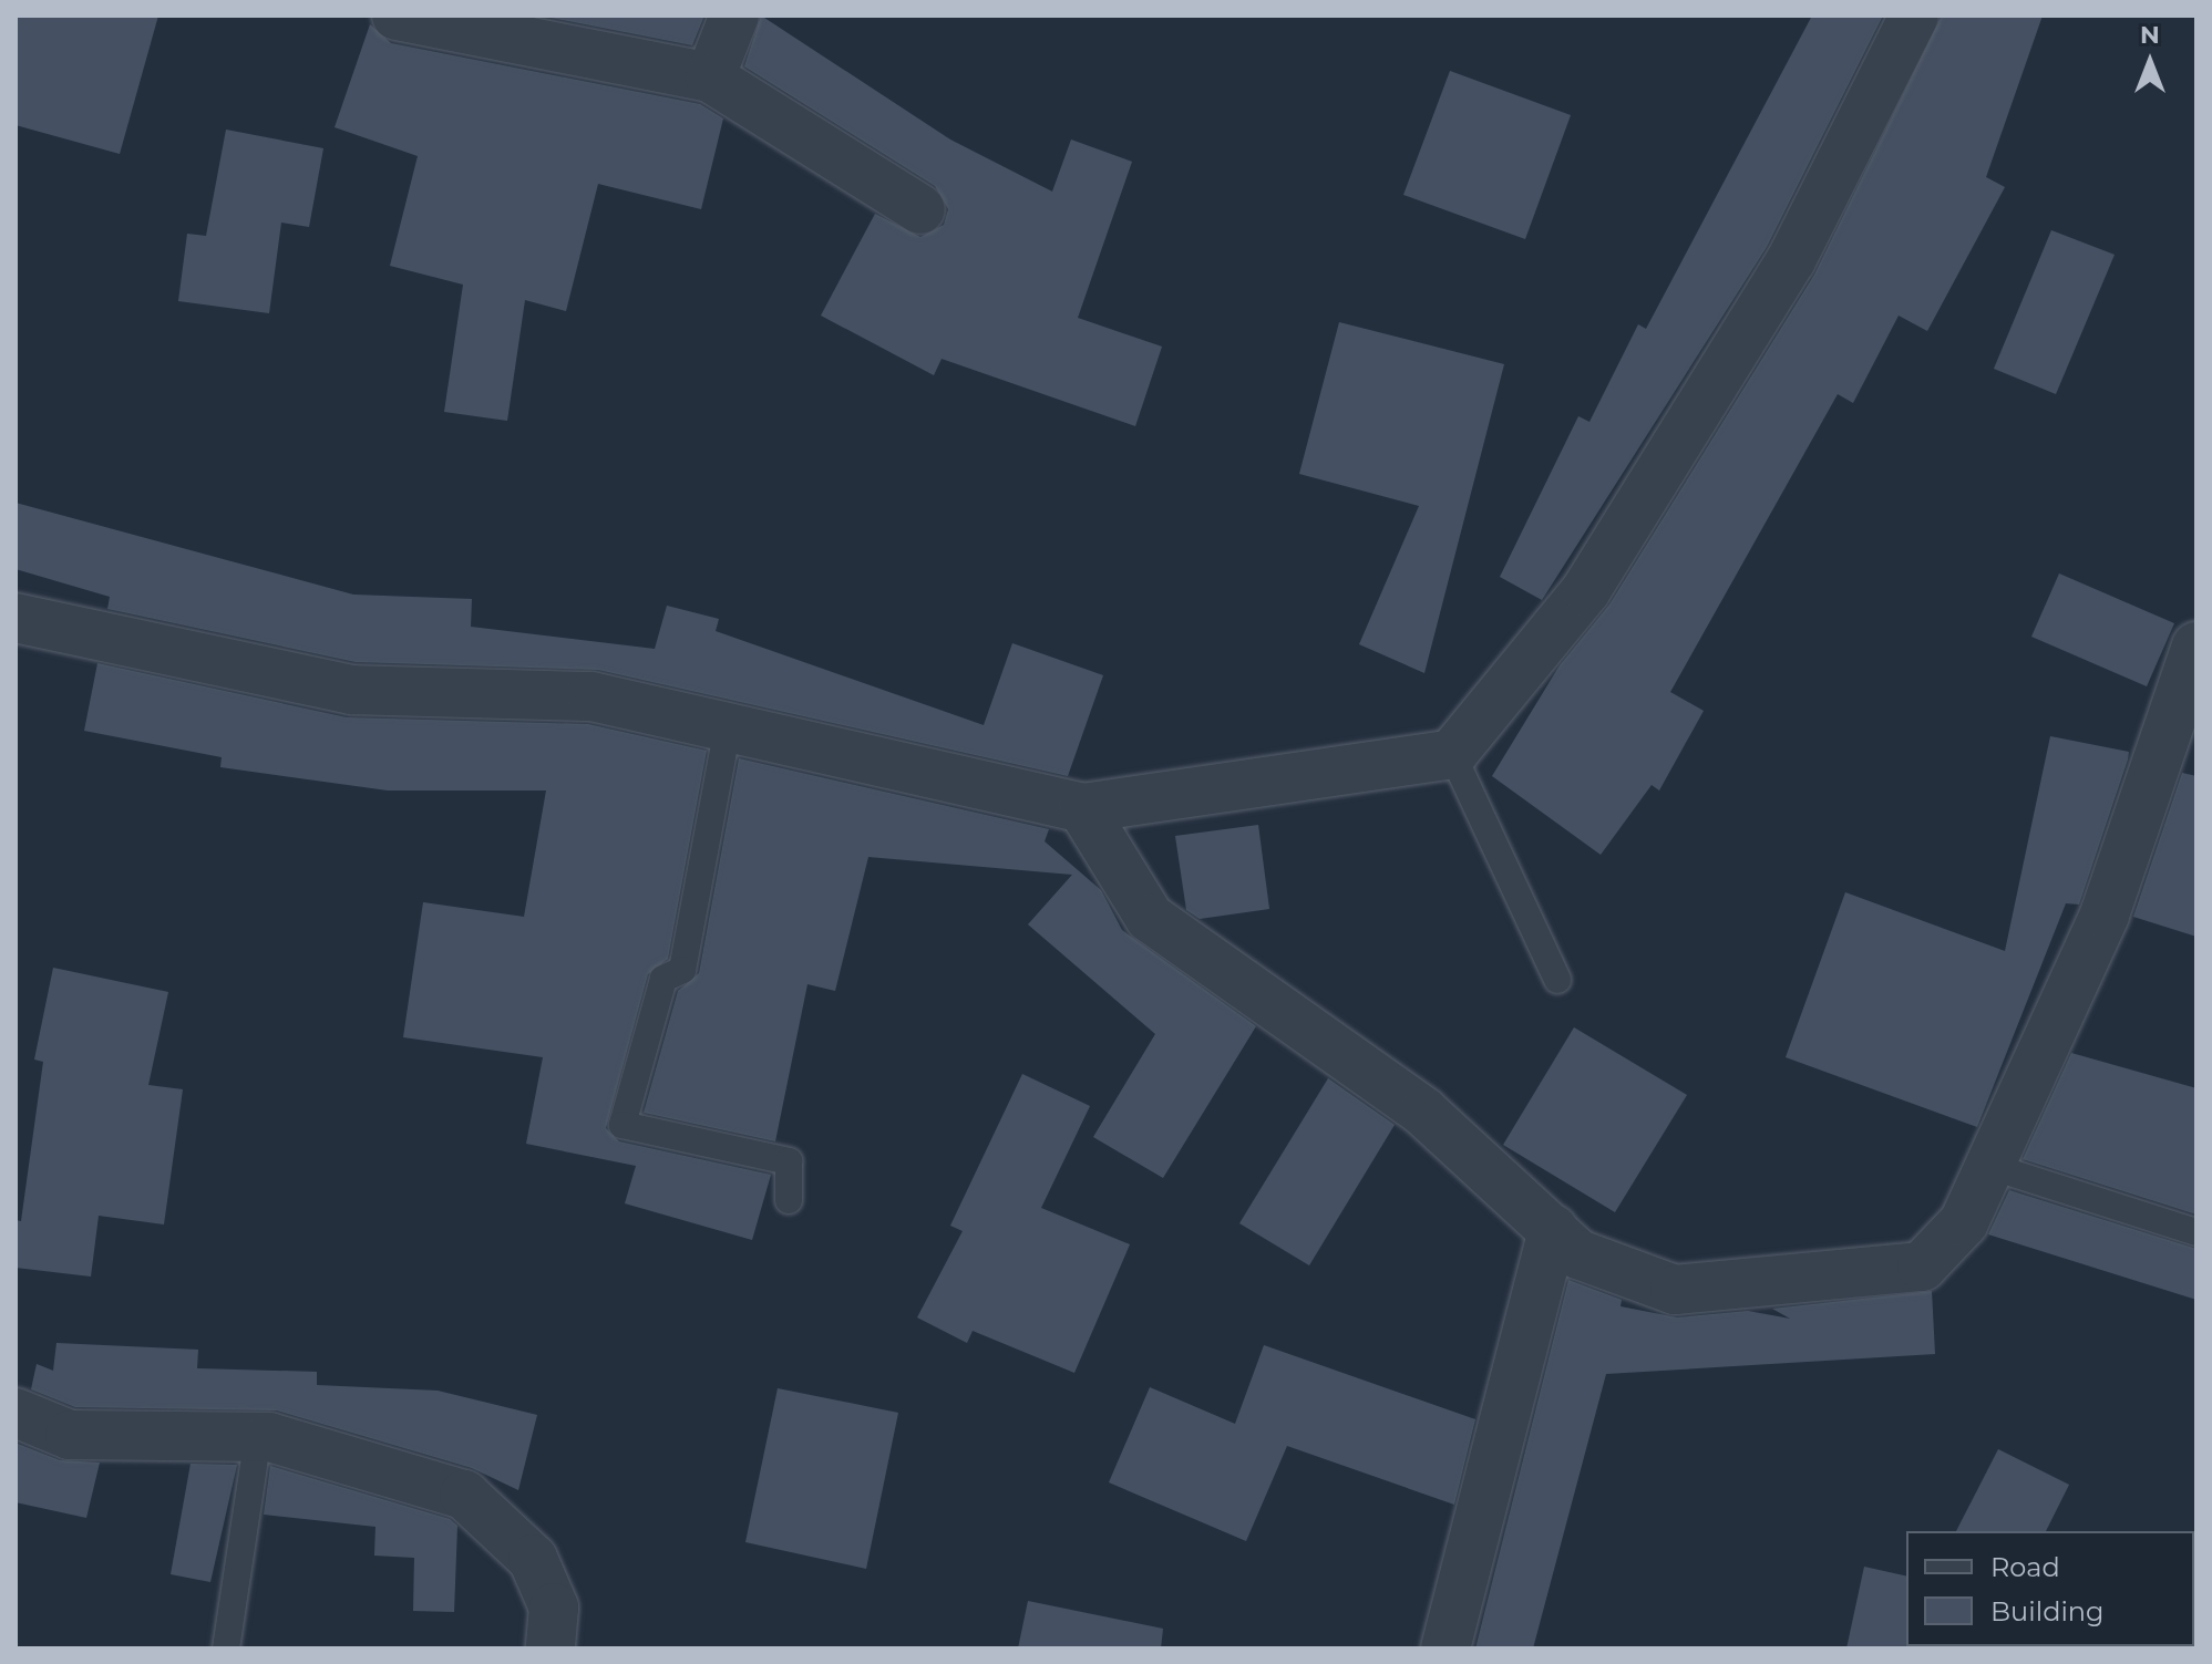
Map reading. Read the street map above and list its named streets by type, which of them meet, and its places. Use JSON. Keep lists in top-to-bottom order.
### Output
{
  "legend": ["Road", "Building"],
  "north": "top"
}
